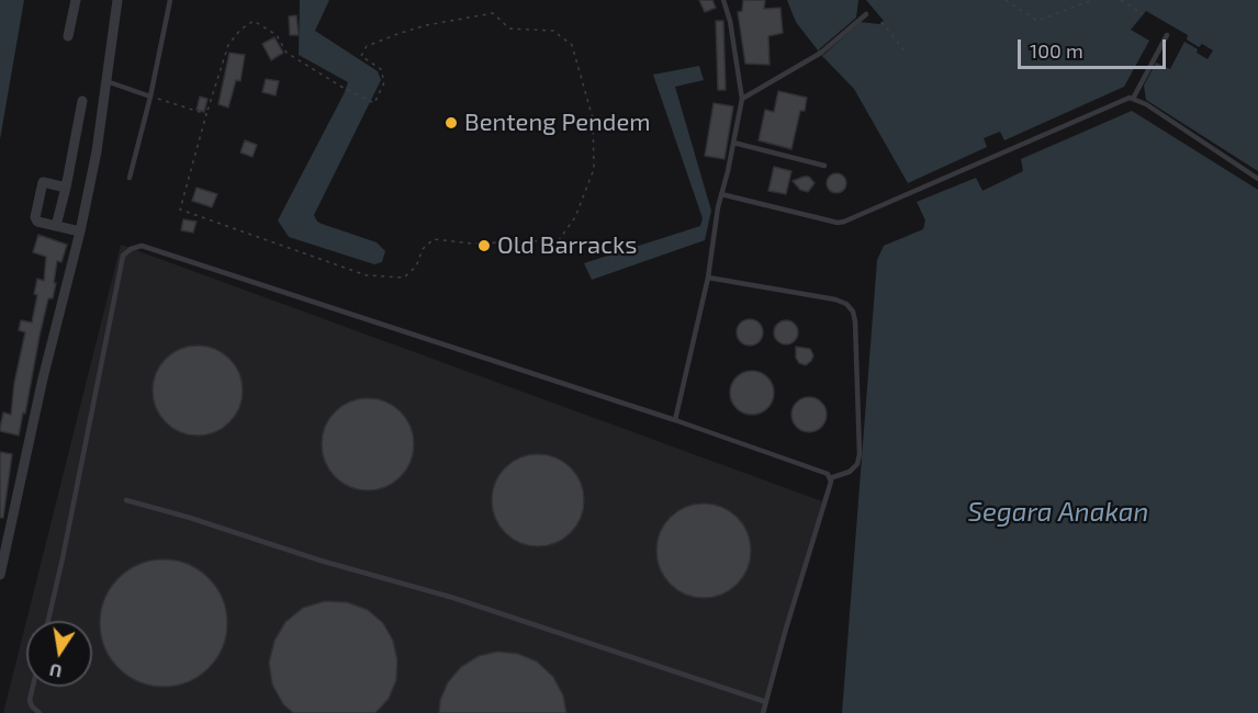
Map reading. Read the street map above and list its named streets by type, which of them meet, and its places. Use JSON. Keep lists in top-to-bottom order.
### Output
{
  "water": ["Segara Anakan"],
  "places": ["Benteng Pendem", "Old Barracks"],
  "scale_bar": "100 m",
  "north": "bottom"
}
